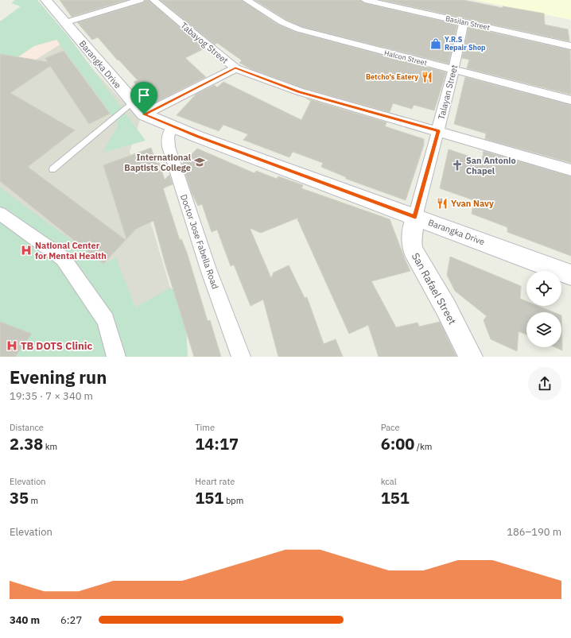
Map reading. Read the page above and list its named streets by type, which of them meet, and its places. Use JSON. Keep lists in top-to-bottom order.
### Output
{
  "streets": {
    "main road": ["Barangka Drive", "San Rafael Street"],
    "street": [
      "Basilan Street",
      "Tabayog Street",
      "Halcon Street",
      "Talayan Street",
      "Doctor Jose Fabella Road"
    ]
  },
  "crossings": [
    ["Basilan Street", "Talayan Street"],
    ["Tabayog Street", "Talayan Street"],
    ["Halcon Street", "Talayan Street"],
    ["Barangka Drive", "Talayan Street"],
    ["Barangka Drive", "Doctor Jose Fabella Road"],
    ["Barangka Drive", "San Rafael Street"],
    ["Talayan Street", "San Rafael Street"]
  ],
  "places": {
    "shop": ["Y.R.S Repair Shop"],
    "restaurant": ["Betcho's Eatery", "Yvan Navy"],
    "school or university": ["International Baptists College"],
    "church": ["San Antonio Chapel"],
    "hospital": ["National Center for Mental Health", "TB DOTS Clinic"]
  },
  "page": {
    "heading": ["Evening run", "19:35 · 7 × 340 m"],
    "stats": [
      ["Distance", "2.38 km"],
      ["Time", "14:17"],
      ["Pace", "6:00 /km"],
      ["Elevation", "35 m"],
      ["Heart rate", "151 bpm"],
      ["kcal", "151"]
    ],
    "chart": ["Elevation", "186–190 m"],
    "list": [
      {
        "name": "340 m",
        "note": "6:27"
      }
    ]
  }
}
